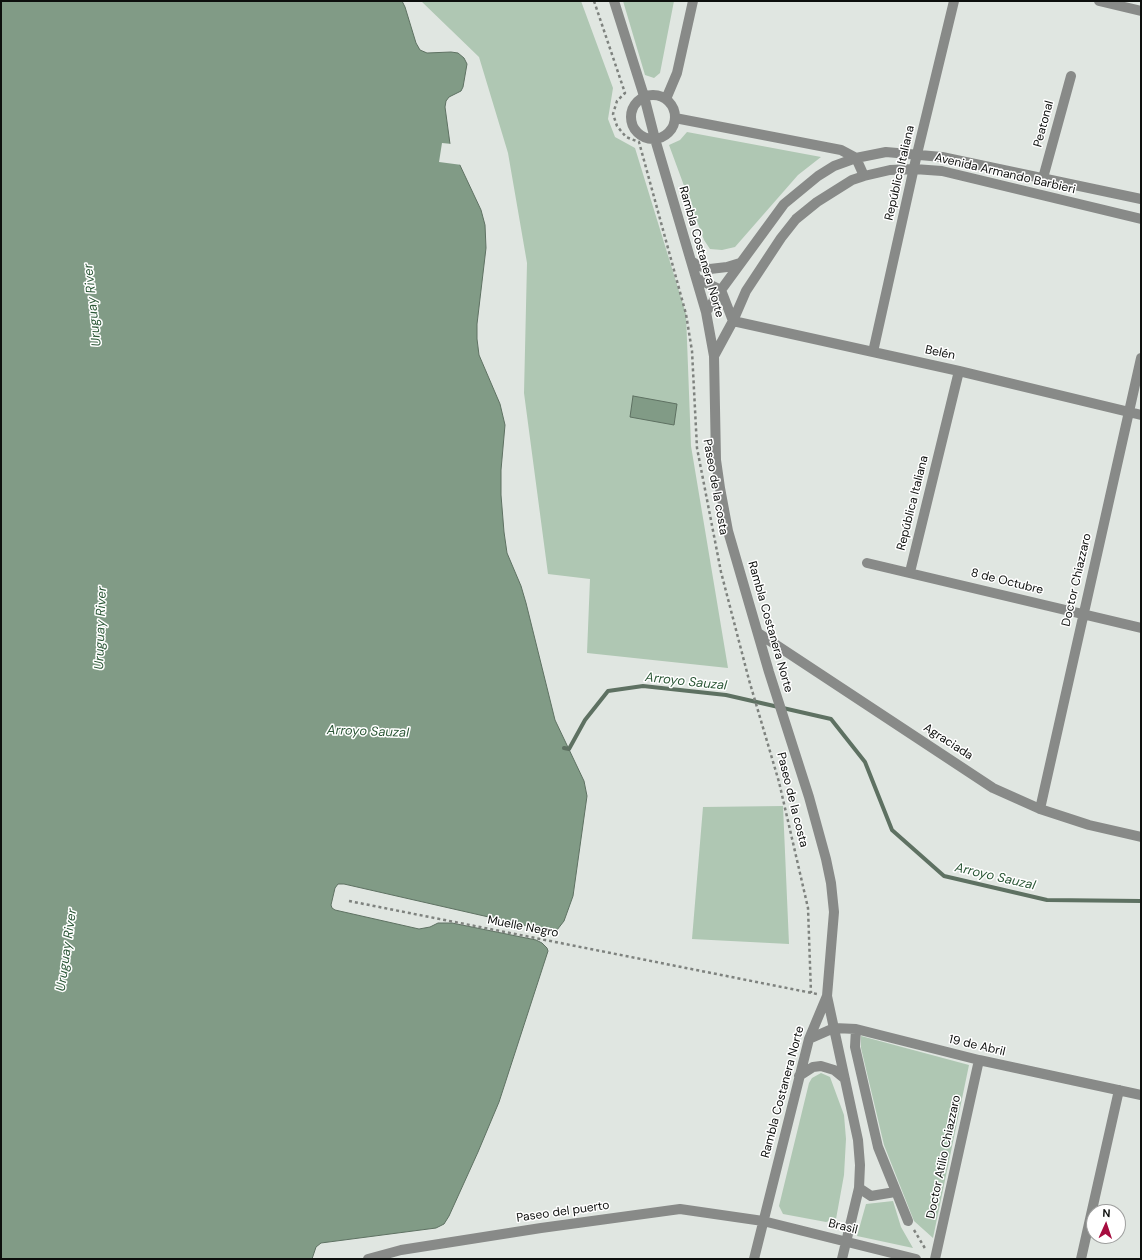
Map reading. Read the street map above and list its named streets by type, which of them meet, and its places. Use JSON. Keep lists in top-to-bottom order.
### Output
{
  "streets": {
    "street": [
      "Peatonal",
      "República Italiana",
      "Avenida Armando Barbieri",
      "Rambla Costanera Norte",
      "Belén",
      "Doctor Chiazzaro",
      "8 de Octubre",
      "Agraciada",
      "19 de Abril",
      "Doctor Atilio Chiazzaro",
      "Paseo del puerto",
      "Brasil"
    ],
    "path": ["Paseo de la costa", "Muelle Negro"]
  },
  "crossings": [
    ["Peatonal", "Avenida Armando Barbieri"],
    ["República Italiana", "Avenida Armando Barbieri"],
    ["República Italiana", "Belén"],
    ["República Italiana", "8 de Octubre"],
    ["Avenida Armando Barbieri", "Rambla Costanera Norte"],
    ["Avenida Armando Barbieri", "Belén"],
    ["Rambla Costanera Norte", "Agraciada"],
    ["Rambla Costanera Norte", "Muelle Negro"],
    ["Rambla Costanera Norte", "19 de Abril"],
    ["Rambla Costanera Norte", "Paseo del puerto"],
    ["Rambla Costanera Norte", "Brasil"],
    ["Belén", "Doctor Chiazzaro"],
    ["Paseo de la costa", "Muelle Negro"],
    ["Doctor Chiazzaro", "8 de Octubre"],
    ["Doctor Chiazzaro", "Agraciada"],
    ["19 de Abril", "Doctor Atilio Chiazzaro"],
    ["Paseo del puerto", "Brasil"]
  ],
  "water": ["Uruguay River", "Arroyo Sauzal"],
  "north": "top"
}
